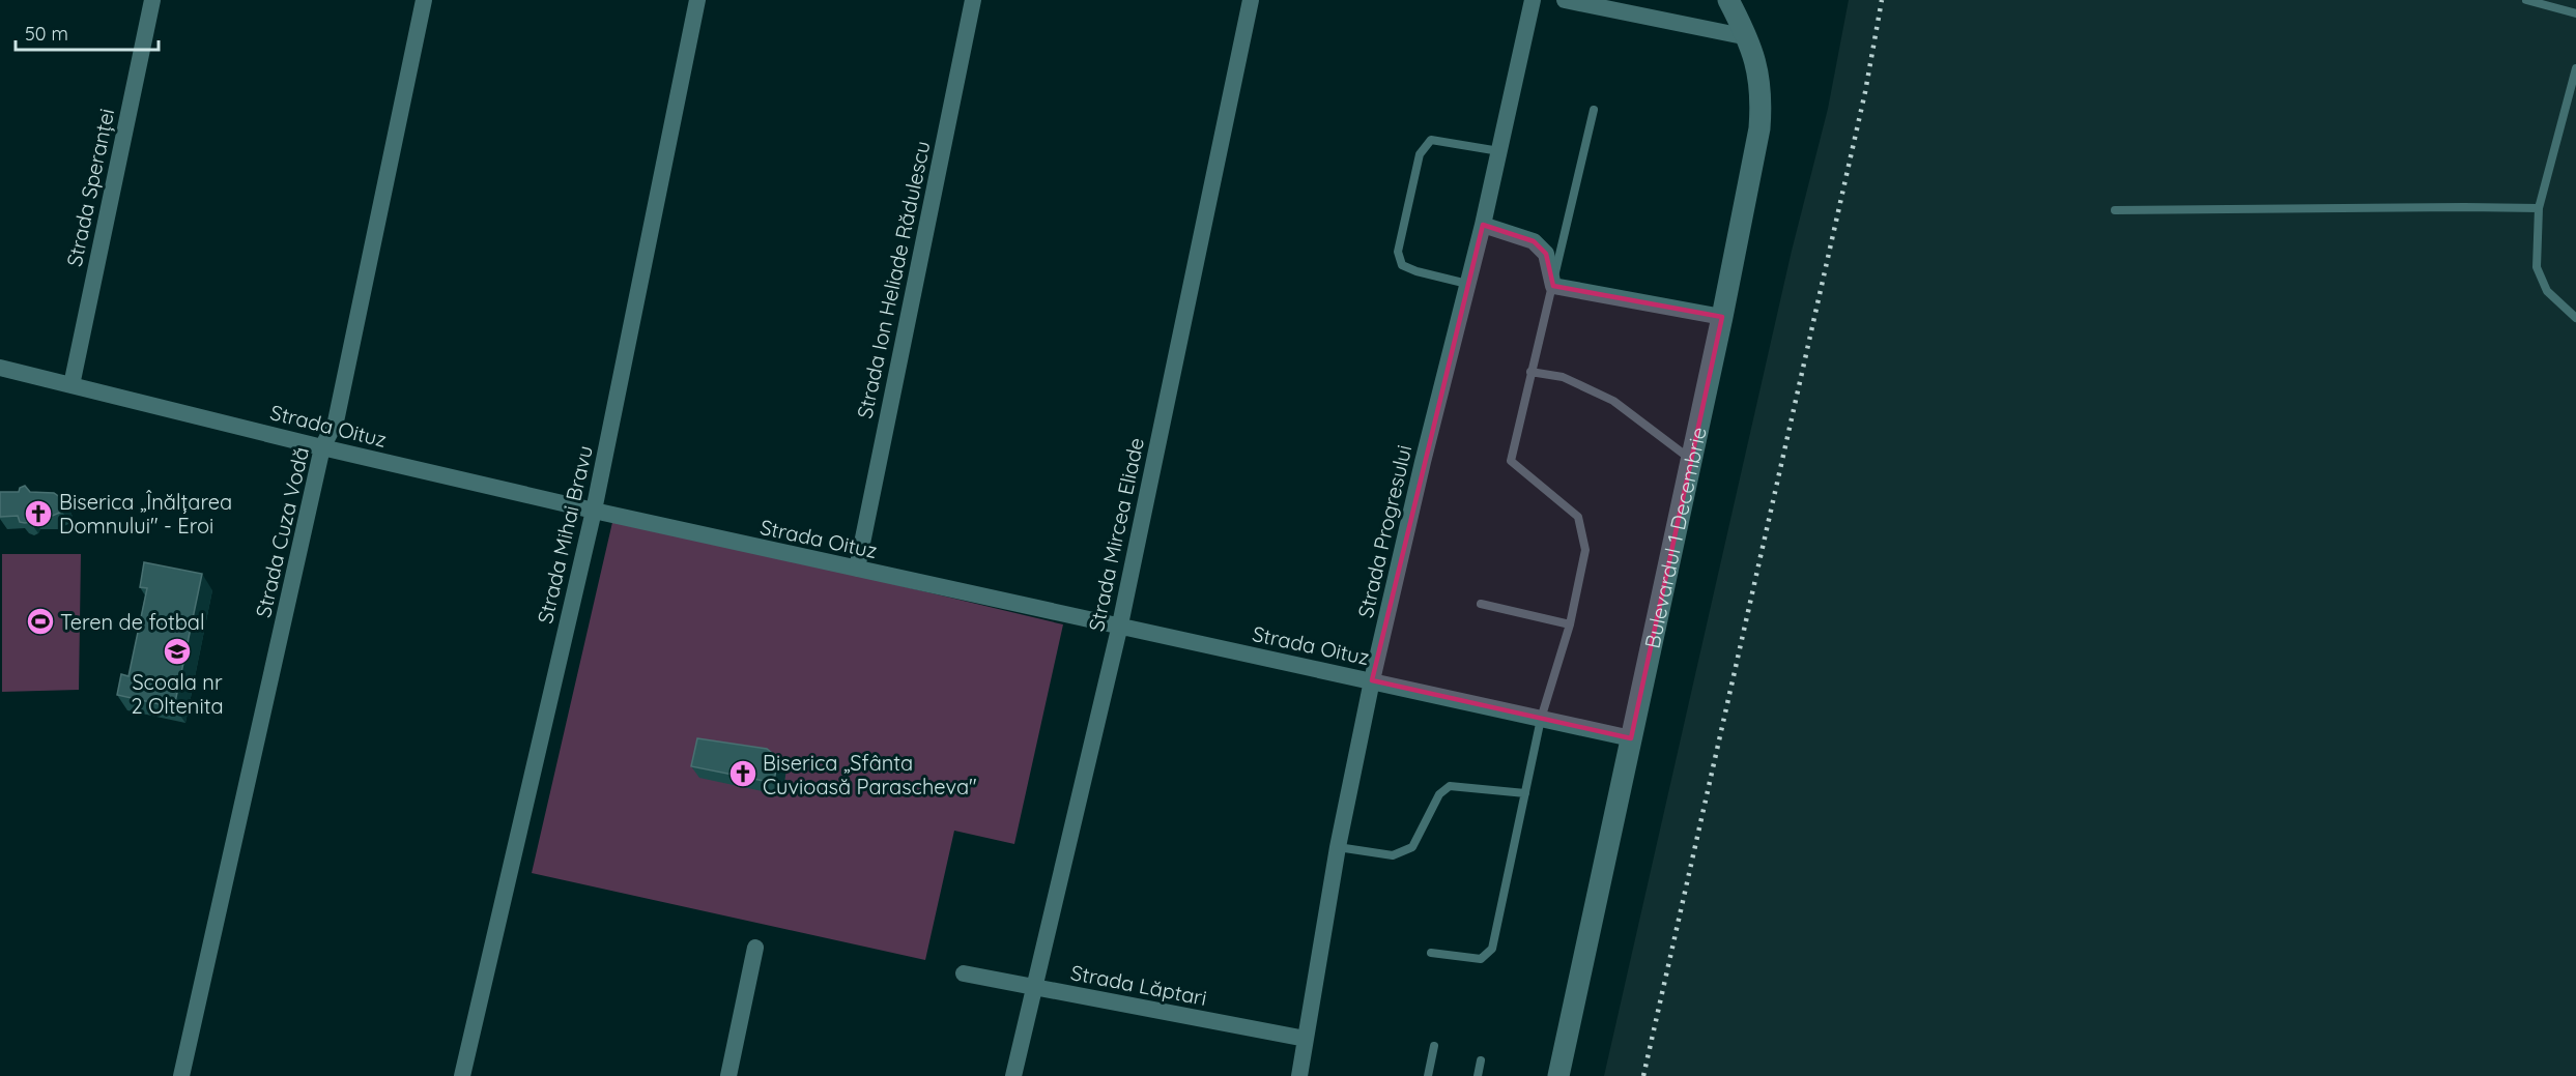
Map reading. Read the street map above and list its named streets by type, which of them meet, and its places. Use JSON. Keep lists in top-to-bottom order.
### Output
{
  "streets": {
    "street": [
      "Strada Speranței",
      "Strada Ion Heliade Rădulescu",
      "Strada Oituz",
      "Strada Progresului",
      "Strada Cuza Vodă",
      "Strada Mihai Bravu",
      "Strada Mircea Eliade",
      "Bulevardul 1 Decembrie",
      "Strada Lăptari"
    ]
  },
  "crossings": [
    ["Strada Speranței", "Strada Oituz"],
    ["Strada Ion Heliade Rădulescu", "Strada Oituz"],
    ["Strada Oituz", "Strada Progresului"],
    ["Strada Oituz", "Strada Cuza Vodă"],
    ["Strada Oituz", "Strada Mihai Bravu"],
    ["Strada Oituz", "Strada Mircea Eliade"],
    ["Strada Oituz", "Bulevardul 1 Decembrie"],
    ["Strada Progresului", "Strada Lăptari"],
    ["Strada Mircea Eliade", "Strada Lăptari"]
  ],
  "places": {
    "church": ["Biserica „Înălțarea Domnului\" - Eroi", "Biserica „Sfânta Cuvioasă Parascheva\""],
    "sports": ["Teren de fotbal"],
    "school or university": ["Scoala nr 2 Oltenita"]
  },
  "scale_bar": "50 m"
}
